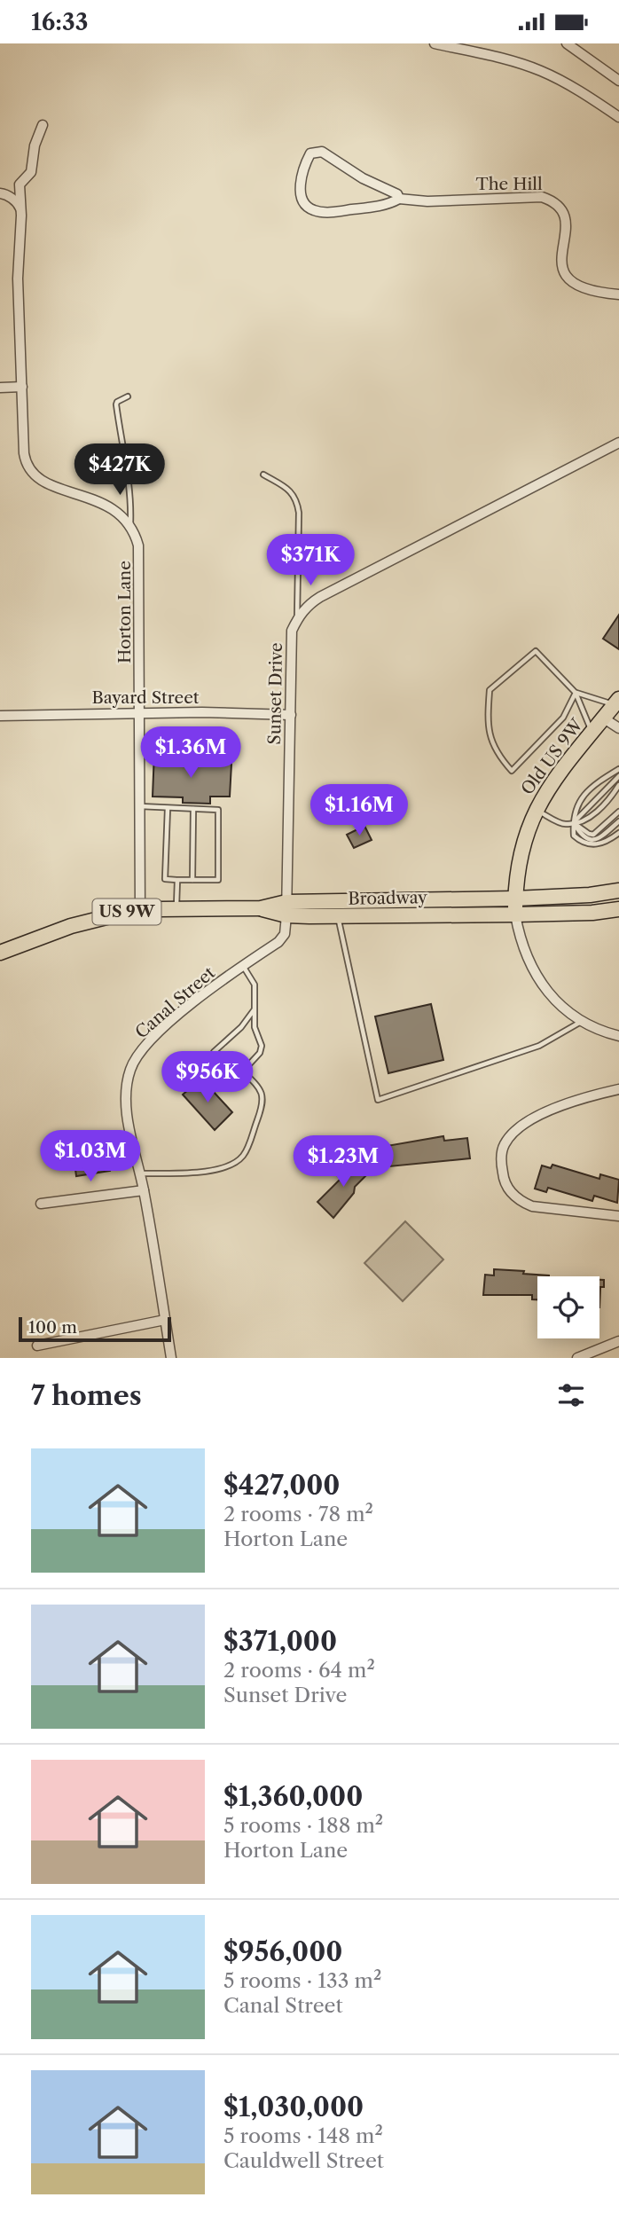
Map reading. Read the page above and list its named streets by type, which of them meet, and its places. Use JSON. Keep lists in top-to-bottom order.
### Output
{
  "streets": {
    "main road": ["Old US 9W", "Broadway", "US 9W"],
    "street": [
      "The Hill",
      "Horton Lane",
      "Sunset Drive",
      "Bayard Street",
      "Canal Street"
    ]
  },
  "crossings": [
    ["Horton Lane", "Bayard Street"],
    ["Horton Lane", "Broadway"],
    ["Sunset Drive", "Bayard Street"],
    ["Sunset Drive", "Broadway"],
    ["Sunset Drive", "Canal Street"],
    ["Old US 9W", "Broadway"],
    ["Old US 9W", "US 9W"],
    ["Broadway", "US 9W"],
    ["Broadway", "Canal Street"]
  ],
  "scale_bar": "100 m",
  "page": {
    "status": "16:33",
    "price": [
      "$427K",
      "$371K",
      "$1.36M",
      "$1.16M",
      "$956K",
      "$1.03M",
      "$1.23M"
    ],
    "scale": "100 m",
    "heading": "7 homes",
    "list": [
      {
        "name": "$427,000",
        "note": "2 rooms · 78 m² · Horton Lane"
      },
      {
        "name": "$371,000",
        "note": "2 rooms · 64 m² · Sunset Drive"
      },
      {
        "name": "$1,360,000",
        "note": "5 rooms · 188 m² · Horton Lane"
      },
      {
        "name": "$956,000",
        "note": "5 rooms · 133 m² · Canal Street"
      },
      {
        "name": "$1,030,000",
        "note": "5 rooms · 148 m² · Cauldwell Street"
      }
    ]
  }
}
